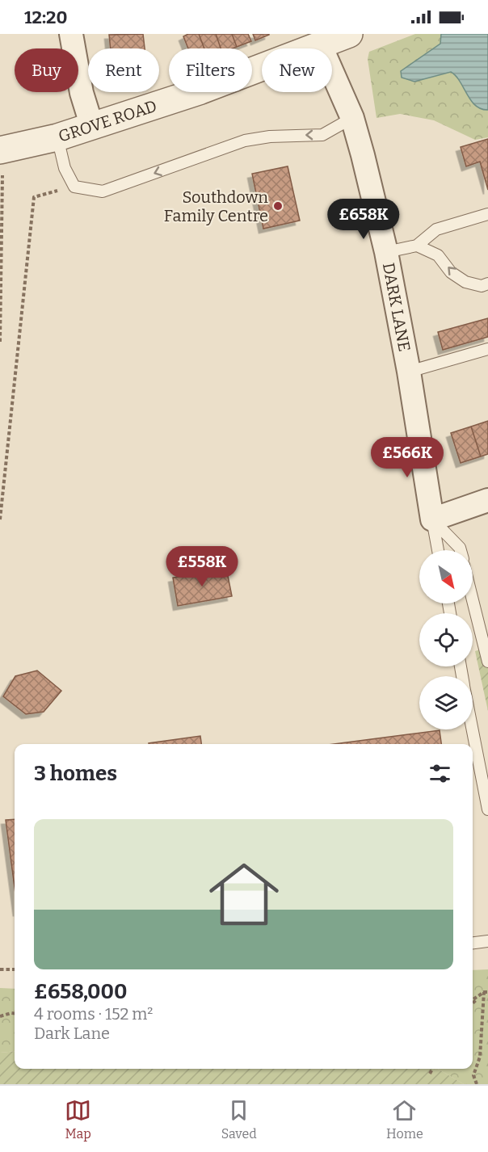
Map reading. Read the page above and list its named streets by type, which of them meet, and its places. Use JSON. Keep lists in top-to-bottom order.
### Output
{
  "streets": {
    "street": ["GROVE ROAD", "DARK LANE"]
  },
  "crossings": [
    ["GROVE ROAD", "DARK LANE"]
  ],
  "places": ["Southdown Family Centre"],
  "north": "bottom right",
  "page": {
    "status": "12:20",
    "chip": [
      "Buy",
      "Rent",
      "Filters",
      "New"
    ],
    "price": ["£658K", "£566K", "£558K"],
    "heading": "3 homes",
    "list": [
      {
        "name": "£658,000",
        "note": "4 rooms · 152 m² · Dark Lane"
      }
    ],
    "tabs": ["Map", "Saved", "Home"]
  }
}
